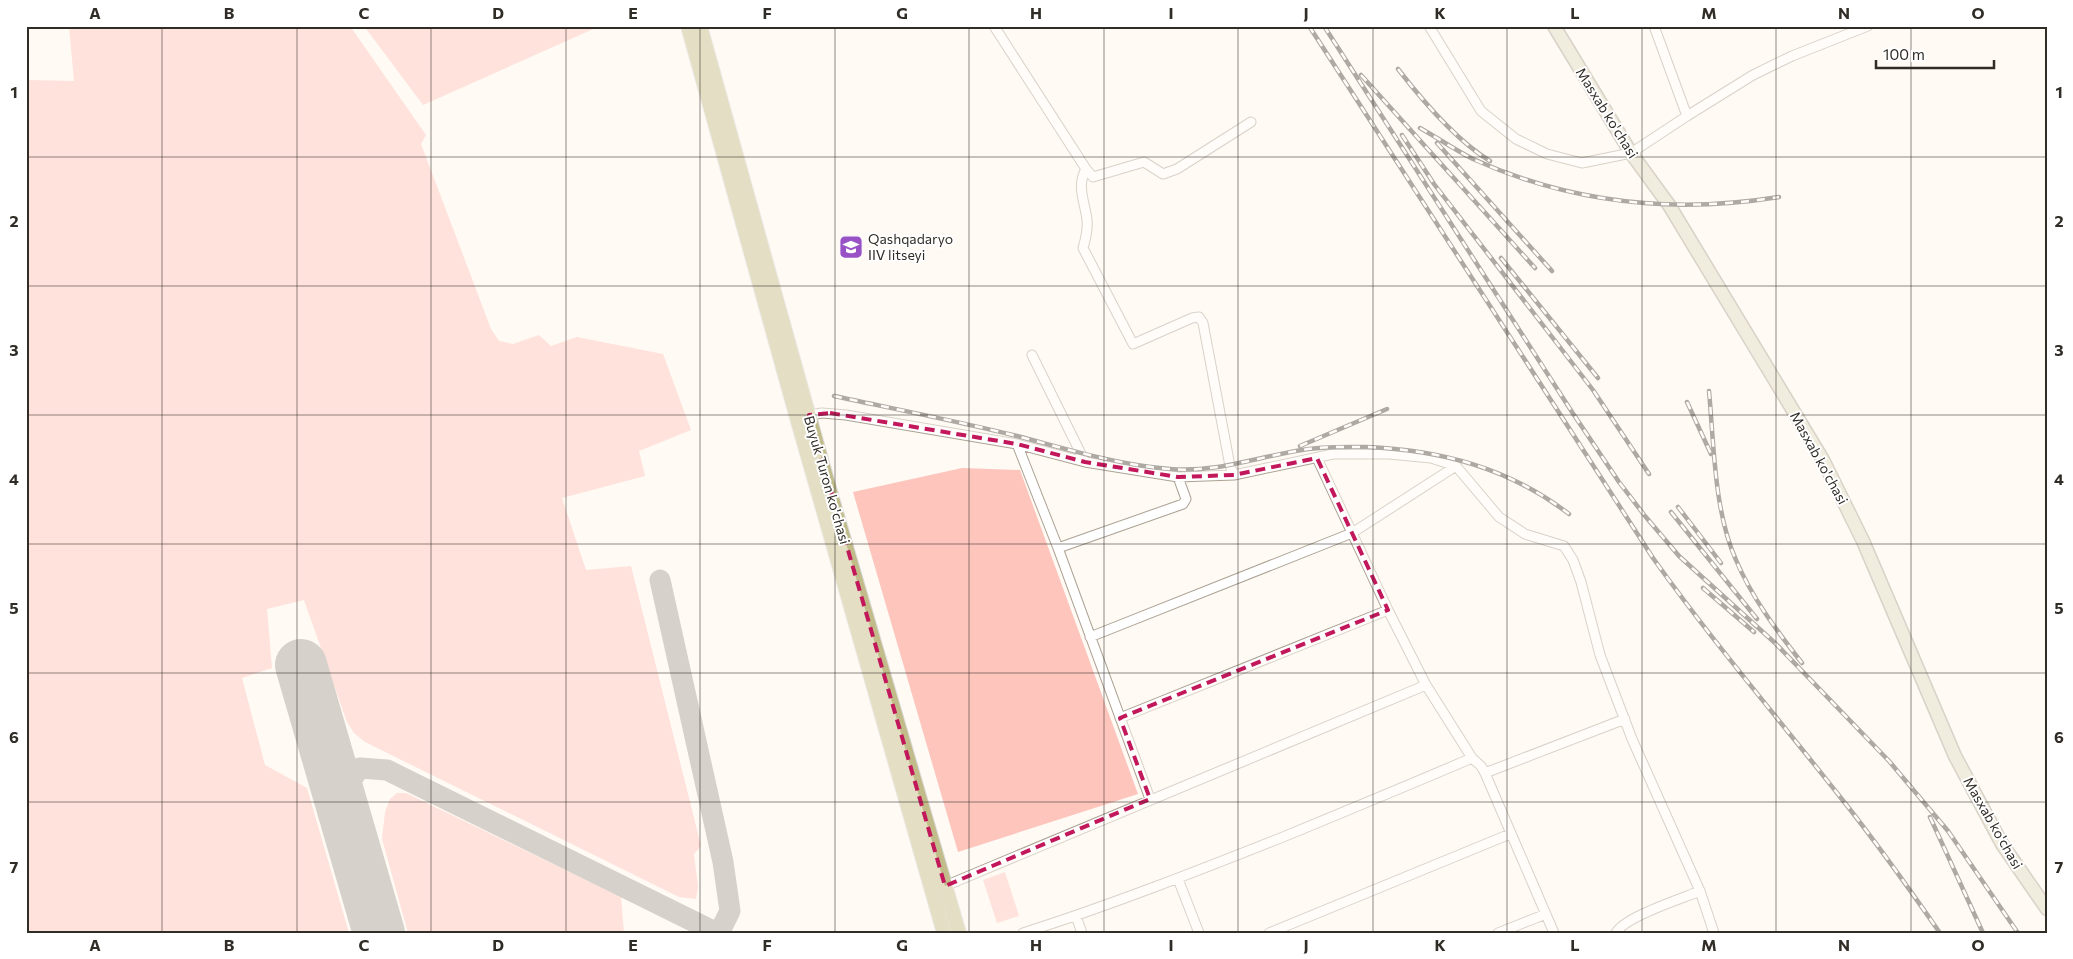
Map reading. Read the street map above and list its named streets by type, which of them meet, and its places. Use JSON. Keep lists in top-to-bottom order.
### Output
{
  "streets": {
    "main road": ["Masxab ko'chasi", "Buyuk Turon ko'chasi"]
  },
  "places": {
    "school or university": ["Qashqadaryo IIV litseyi"]
  },
  "scale_bar": "100 m",
  "grid": {
    "columns": [
      "A",
      "B",
      "C",
      "D",
      "E",
      "F",
      "G",
      "H",
      "I",
      "J",
      "K",
      "L",
      "M",
      "N",
      "O"
    ],
    "rows": [
      "1",
      "2",
      "3",
      "4",
      "5",
      "6",
      "7"
    ]
  }
}
